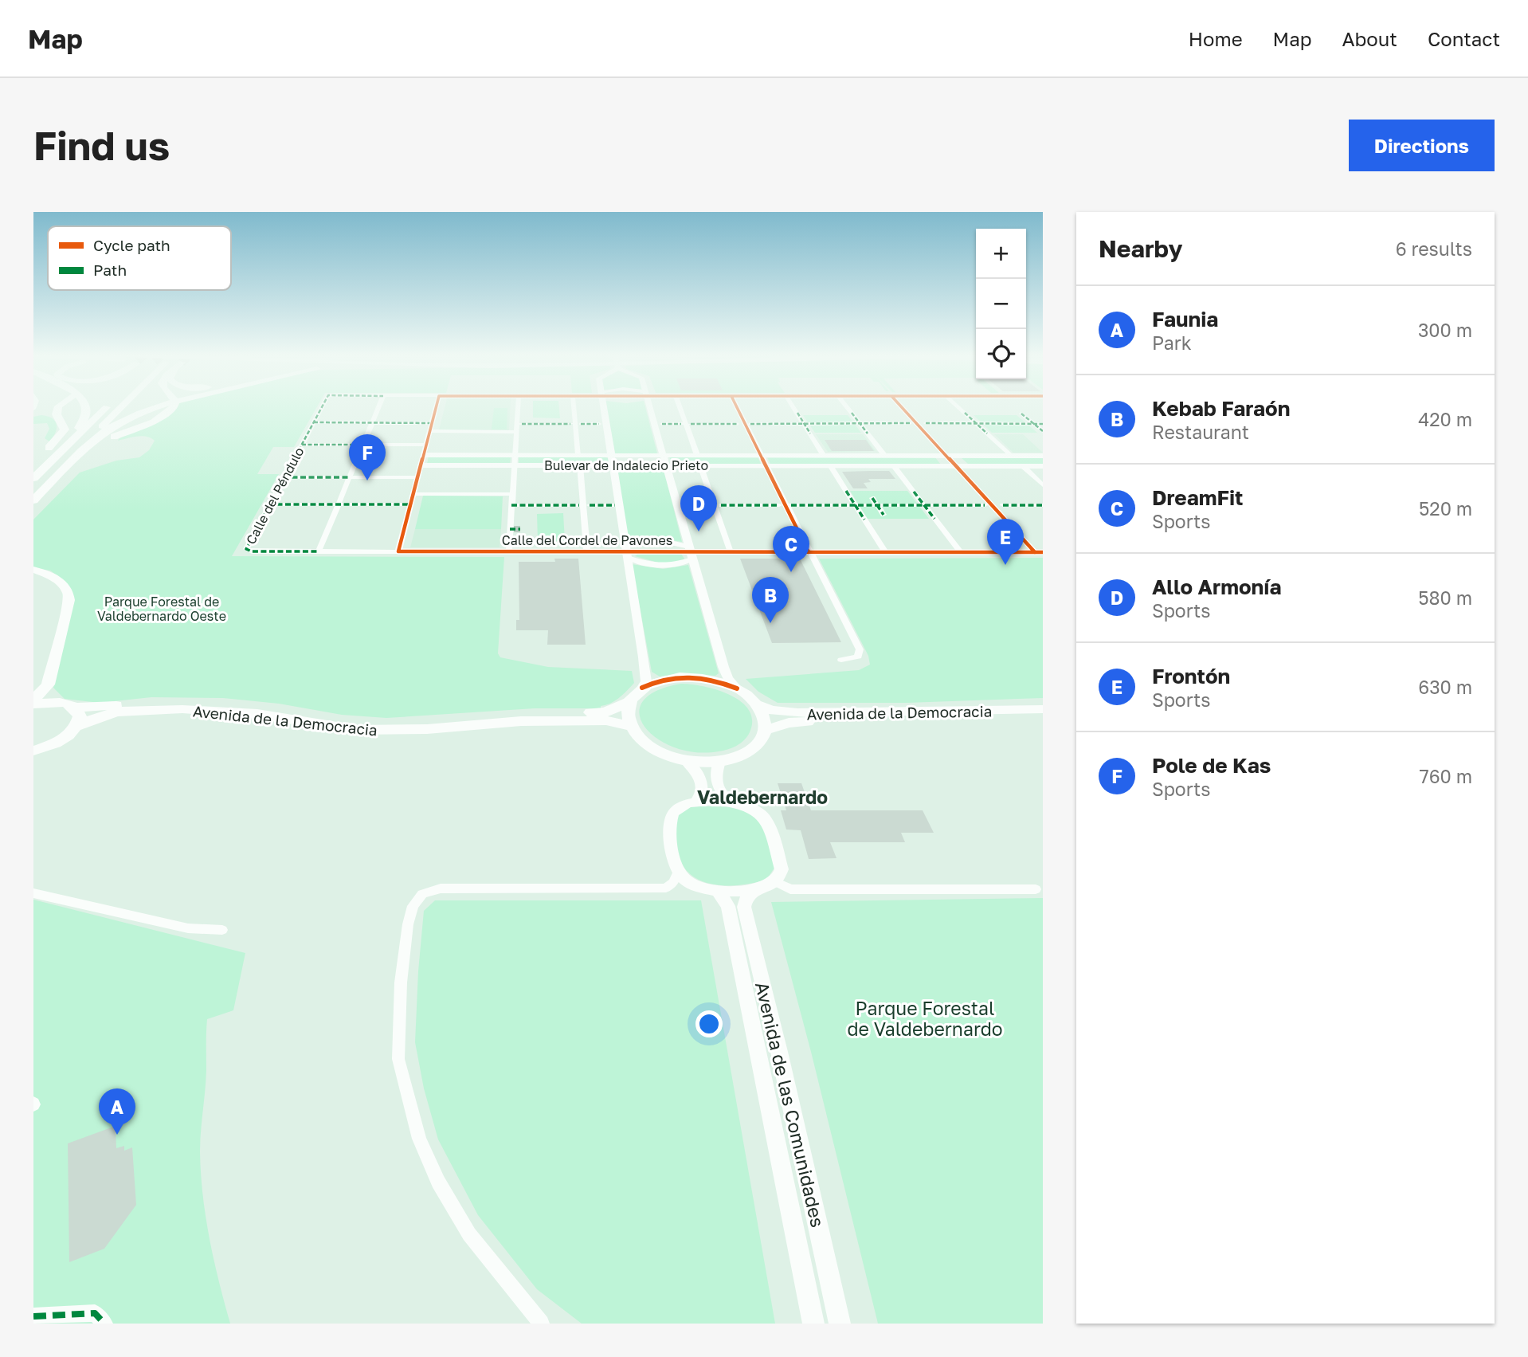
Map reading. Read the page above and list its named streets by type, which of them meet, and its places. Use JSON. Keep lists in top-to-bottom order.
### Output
{
  "streets": {
    "main road": ["Avenida de la Democracia"],
    "street": [
      "Bulevar de Indalecio Prieto",
      "Calle del Péndulo",
      "Calle del Cordel de Pavones",
      "Avenida de las Comunidades"
    ]
  },
  "crossings": [
    ["Calle del Péndulo", "Calle del Cordel de Pavones"]
  ],
  "districts": ["Valdebernardo"],
  "parks": ["Parque Forestal de Valdebernardo Oeste", "Parque Forestal de Valdebernardo"],
  "legend": ["Cycle path", "Path"],
  "page": {
    "header": "Map",
    "nav": [
      "Home",
      "Map",
      "About",
      "Contact"
    ],
    "buttons": "Directions",
    "title": "Find us",
    "heading": ["Nearby", "6 results"],
    "map_buttons": ["+", "−"],
    "list": [
      {
        "mark": "A",
        "name": "Faunia",
        "note": "Park",
        "value": "300 m"
      },
      {
        "mark": "B",
        "name": "Kebab Faraón",
        "note": "Restaurant",
        "value": "420 m"
      },
      {
        "mark": "C",
        "name": "DreamFit",
        "note": "Sports",
        "value": "520 m"
      },
      {
        "mark": "D",
        "name": "Allo Armonía",
        "note": "Sports",
        "value": "580 m"
      },
      {
        "mark": "E",
        "name": "Frontón",
        "note": "Sports",
        "value": "630 m"
      },
      {
        "mark": "F",
        "name": "Pole de Kas",
        "note": "Sports",
        "value": "760 m"
      }
    ],
    "pins": [
      "F",
      "D",
      "E",
      "C",
      "B",
      "A"
    ]
  }
}
